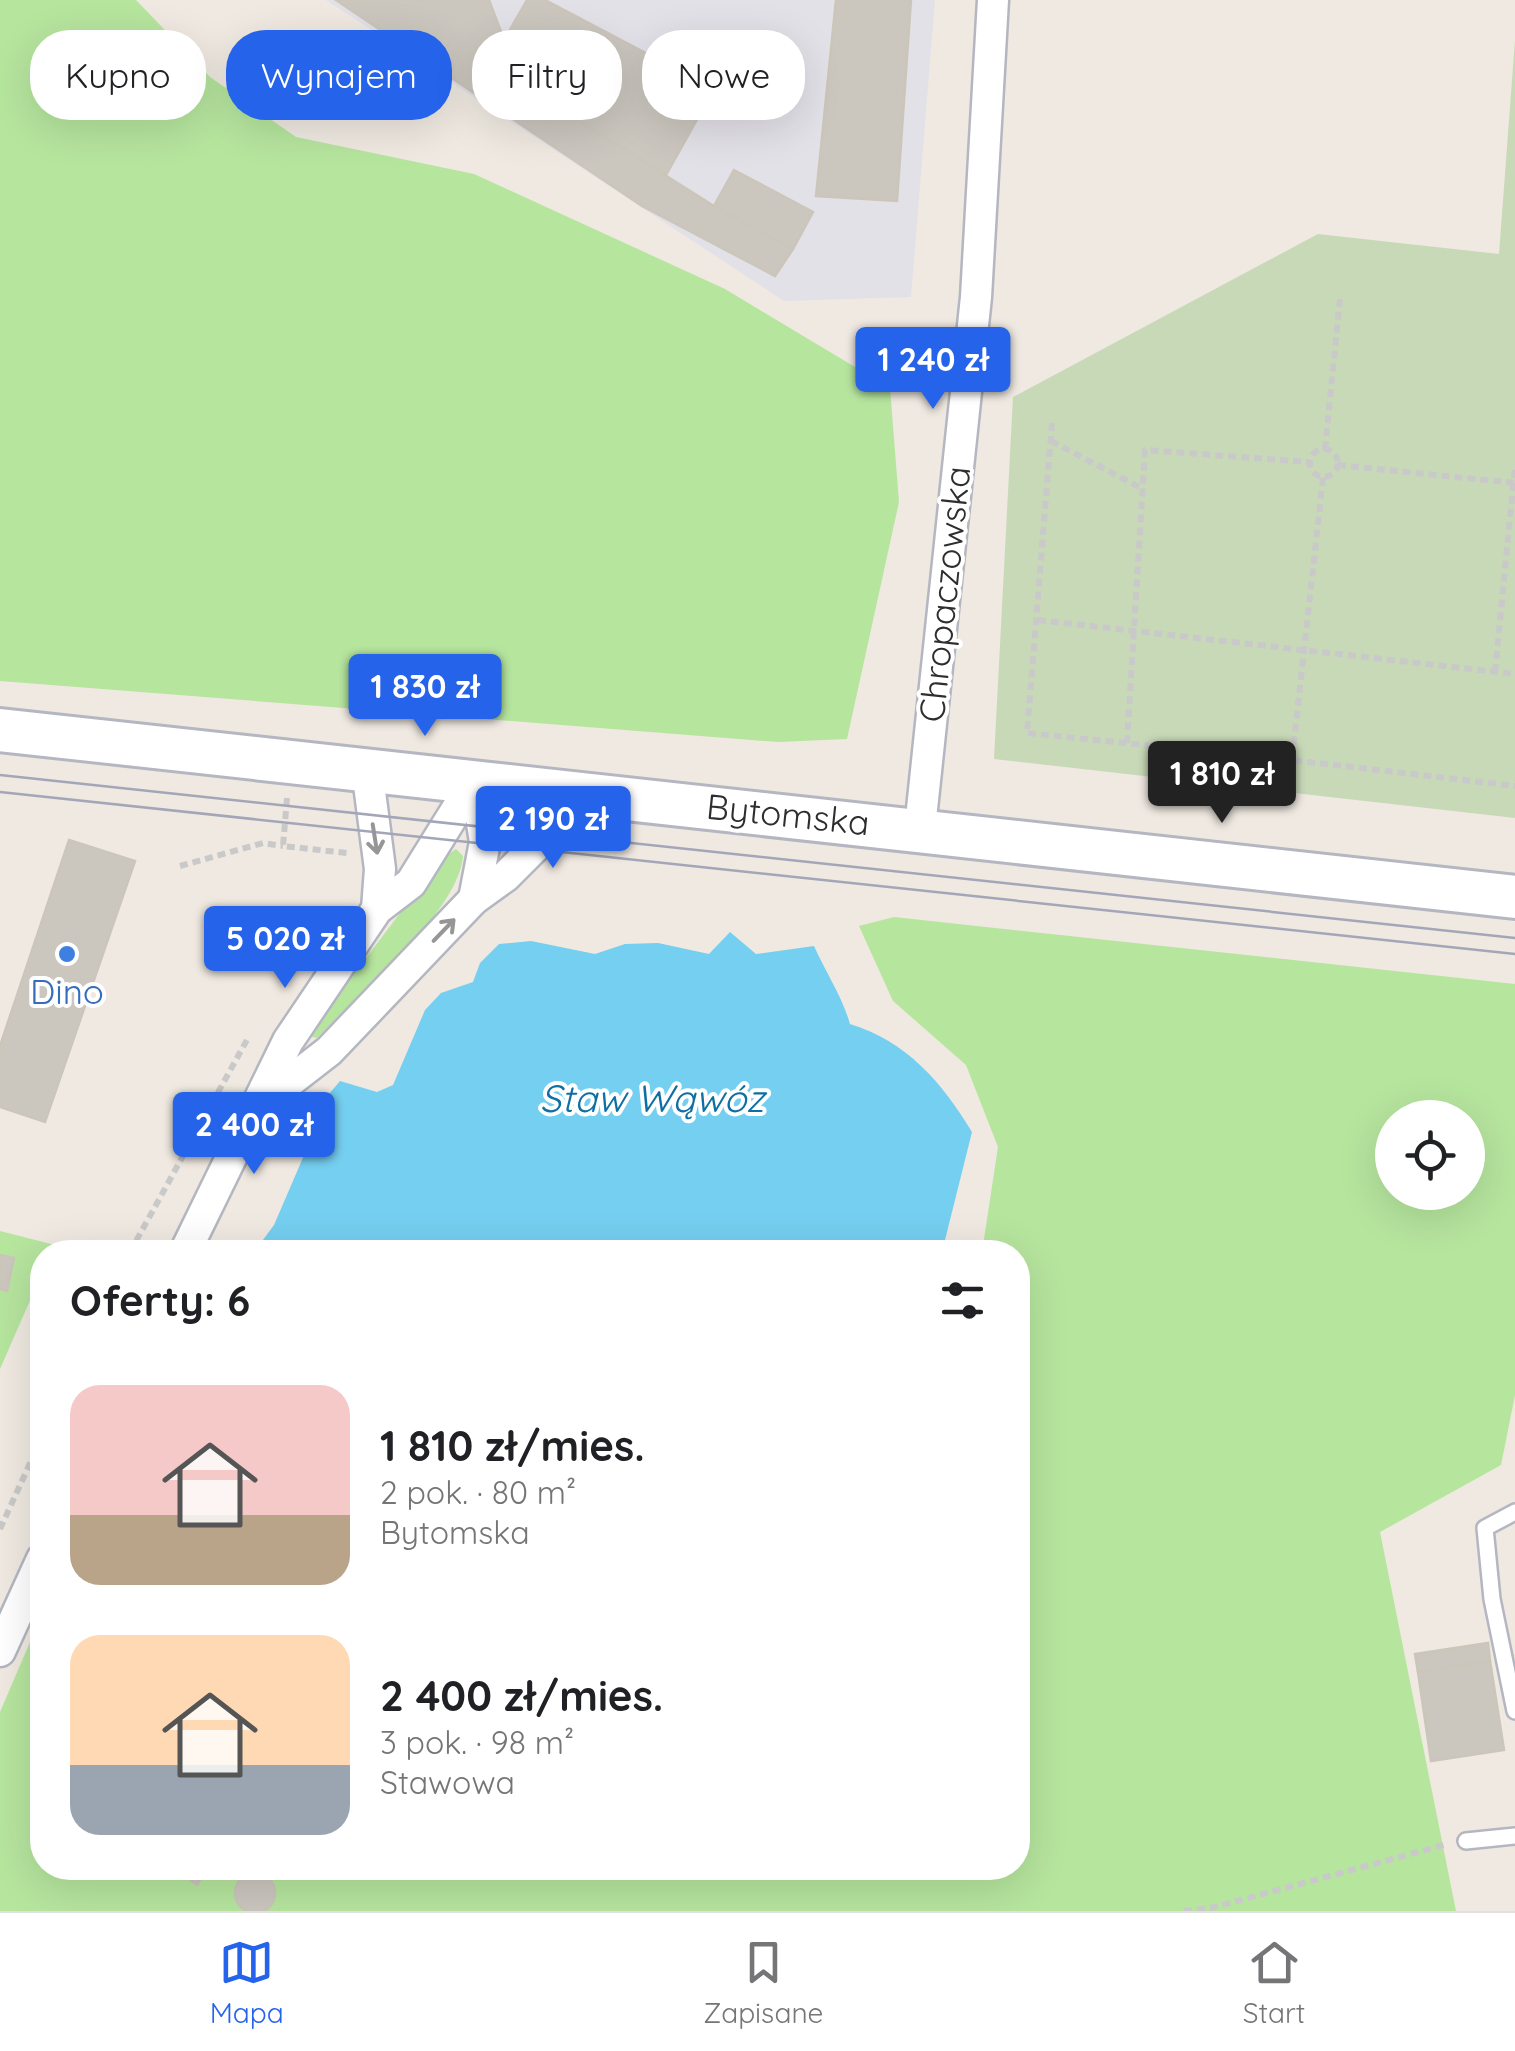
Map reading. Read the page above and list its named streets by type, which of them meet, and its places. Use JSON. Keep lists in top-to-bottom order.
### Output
{
  "streets": {
    "main road": ["Bytomska"],
    "street": ["Chropaczowska"]
  },
  "crossings": [
    ["Chropaczowska", "Bytomska"]
  ],
  "water": ["Staw Wąwóz"],
  "places": ["Dino"],
  "page": {
    "chip": [
      "Kupno",
      "Wynajem",
      "Filtry",
      "Nowe"
    ],
    "price": [
      "1 240 zł",
      "1 830 zł",
      "1 810 zł",
      "2 190 zł",
      "5 020 zł",
      "2 400 zł"
    ],
    "heading": "Oferty: 6",
    "list": [
      {
        "name": "1 810 zł/mies.",
        "note": "2 pok. · 80 m² · Bytomska"
      },
      {
        "name": "2 400 zł/mies.",
        "note": "3 pok. · 98 m² · Stawowa"
      }
    ],
    "tabs": ["Mapa", "Zapisane", "Start"]
  }
}
